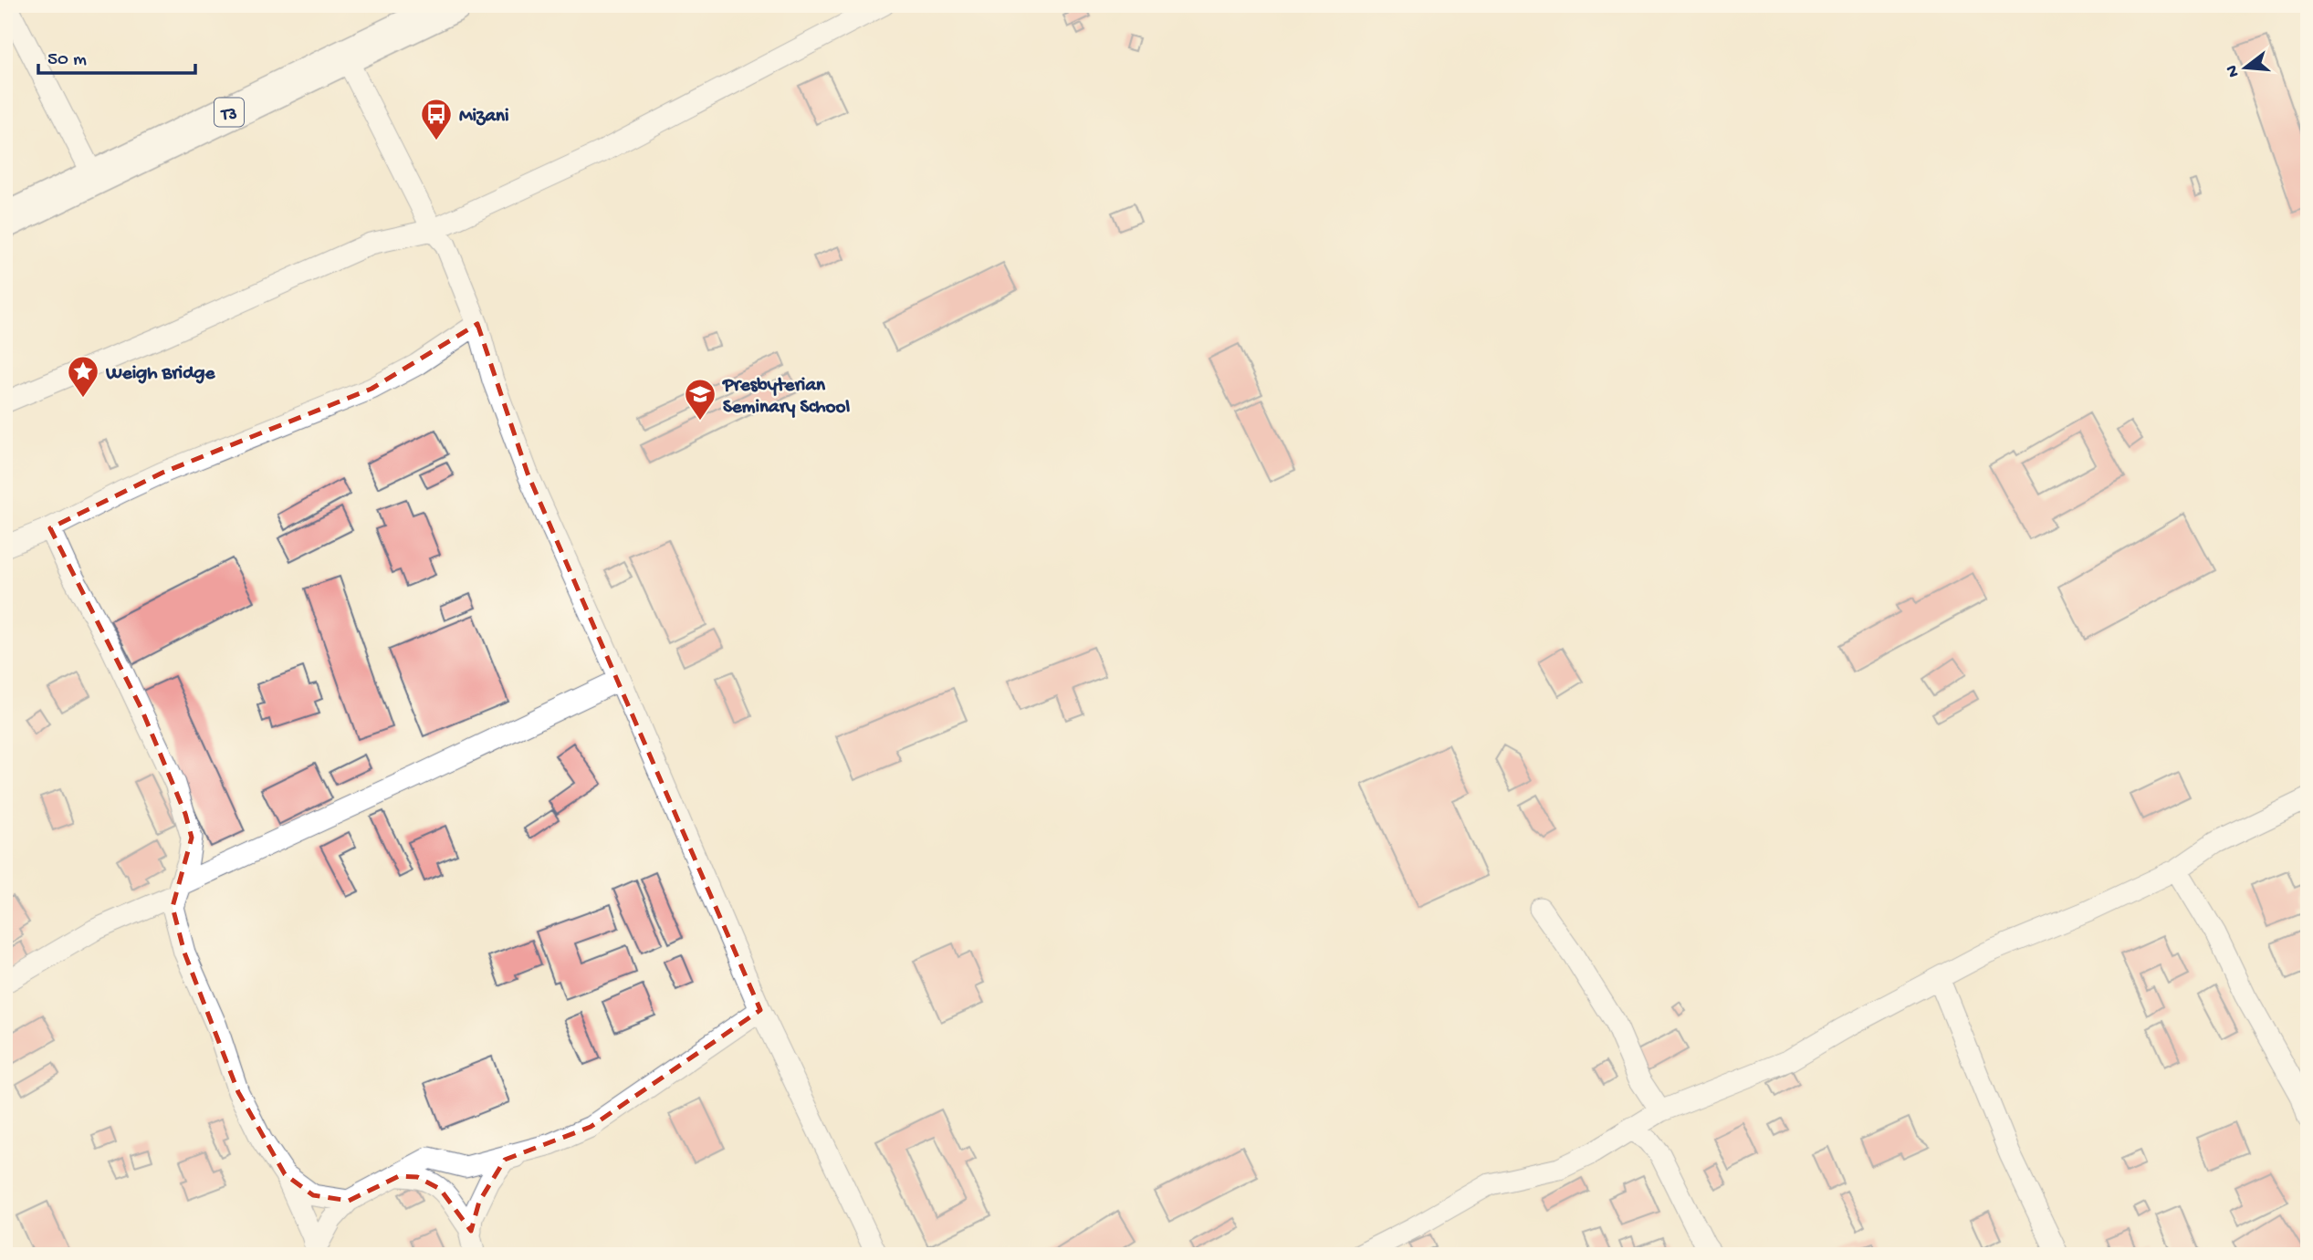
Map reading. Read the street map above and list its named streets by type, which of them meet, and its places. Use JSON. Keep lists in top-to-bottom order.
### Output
{
  "streets": {
    "highway": ["T3"]
  },
  "places": {
    "bus stop": ["Mizani"],
    "place": ["Weigh Bridge"],
    "school or university": ["Presbyterian Seminary School"]
  },
  "scale_bar": "50 m",
  "north": "left"
}
